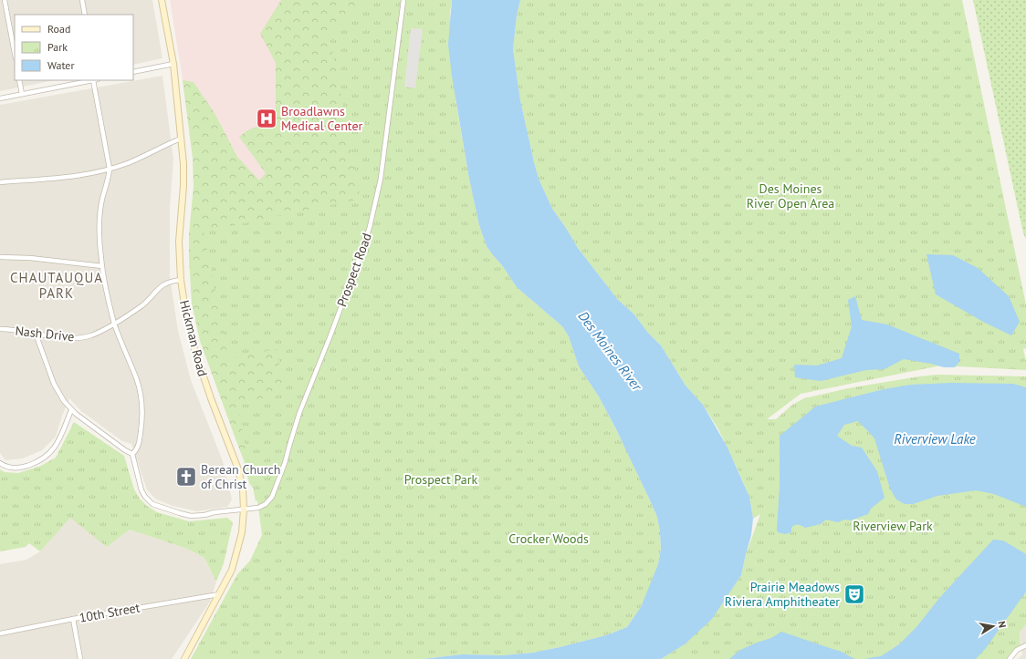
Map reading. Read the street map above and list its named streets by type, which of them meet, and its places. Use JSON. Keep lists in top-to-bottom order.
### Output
{
  "streets": {
    "main road": ["Hickman Road"],
    "street": ["Prospect Road", "Nash Drive", "10th Street"]
  },
  "crossings": [
    ["Prospect Road", "Hickman Road"],
    ["Nash Drive", "Hickman Road"],
    ["Hickman Road", "10th Street"]
  ],
  "districts": ["CHAUTAUQUA PARK"],
  "water": ["Des Moines River", "Riverview Lake"],
  "parks": [
    "Des Moines River Open Area",
    "Prospect Park",
    "Riverview Park",
    "Crocker Woods"
  ],
  "places": {
    "hospital": ["Broadlawns Medical Center"],
    "church": ["Berean Church of Christ"],
    "theatre": ["Prairie Meadows Riviera Amphitheater"]
  },
  "legend": ["Road", "Park", "Water"],
  "north": "right"
}
